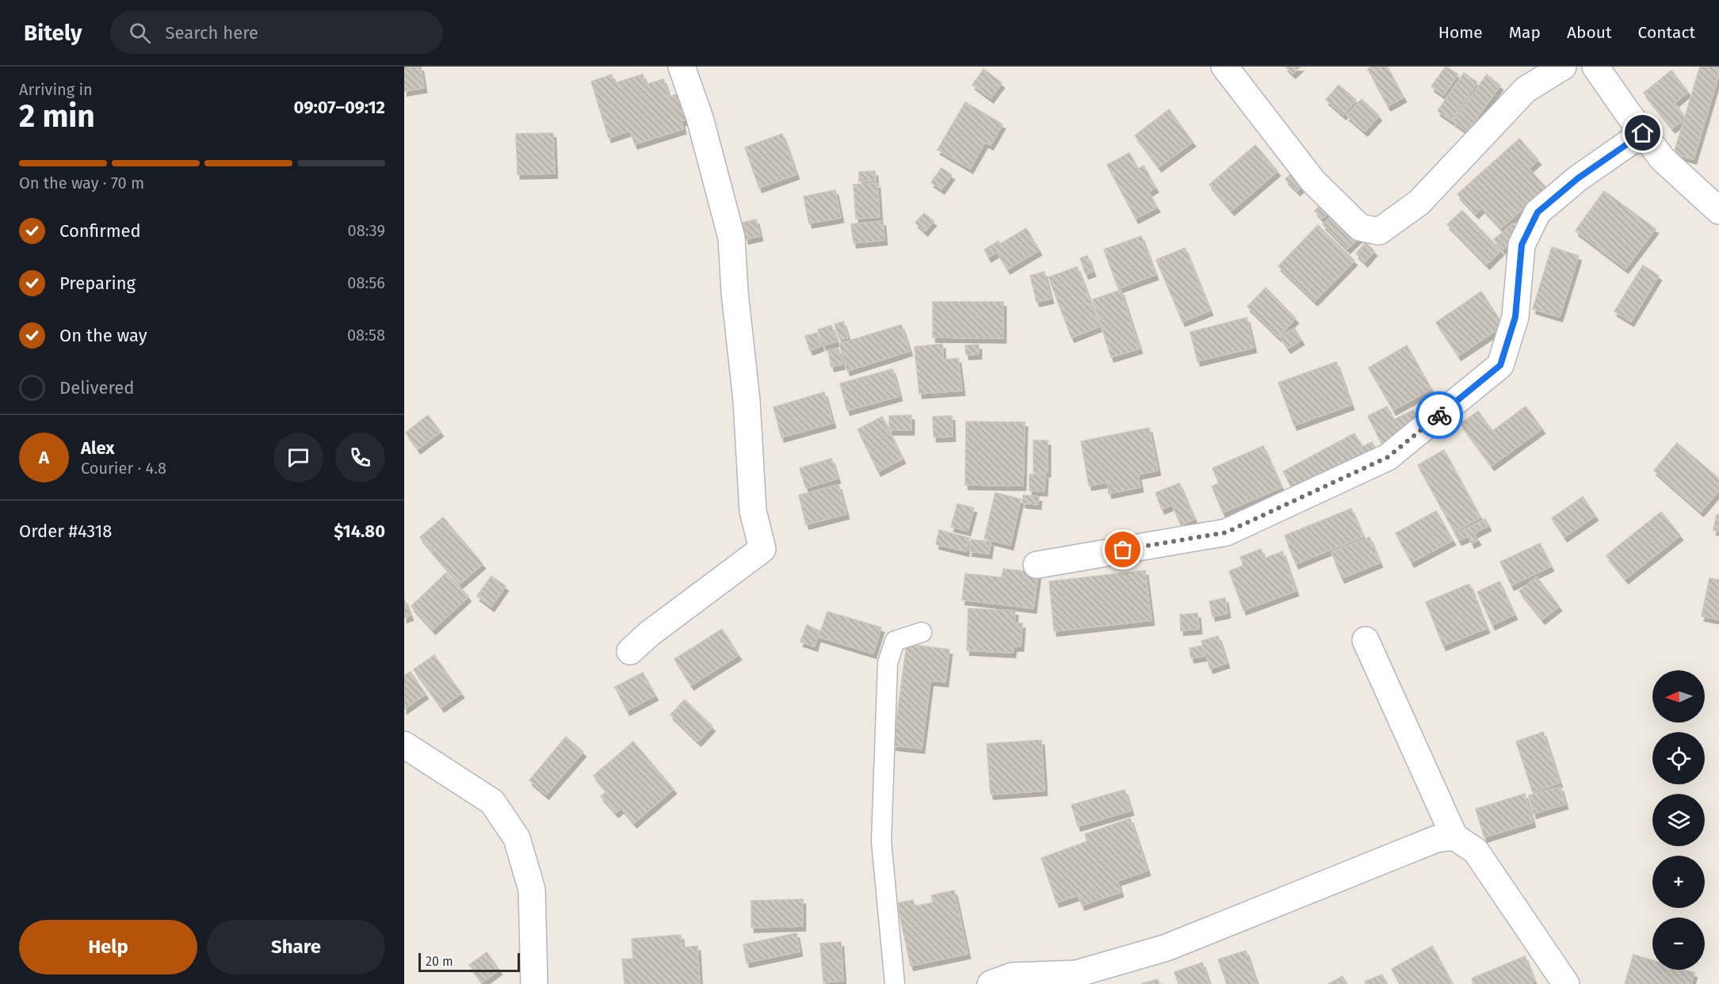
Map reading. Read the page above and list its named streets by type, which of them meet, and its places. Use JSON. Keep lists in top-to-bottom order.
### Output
{
  "scale_bar": "20 m",
  "north": "left",
  "page": {
    "header": "Bitely",
    "search": "Search here",
    "nav": [
      "Home",
      "Map",
      "About",
      "Contact"
    ],
    "heading": ["2 min", "Arriving in", "09:07–09:12"],
    "panel": [
      "Alex",
      "Courier · 4.8",
      "Order #4318",
      "$14.80"
    ],
    "bar": "On the way · 70 m",
    "list": [
      ["Confirmed", "08:39"],
      ["Preparing", "08:56"],
      ["On the way", "08:58"],
      "Delivered"
    ],
    "round": "A",
    "map_buttons": ["+", "−"],
    "buttons": ["Help", "Share"],
    "scale": "20 m"
  }
}
